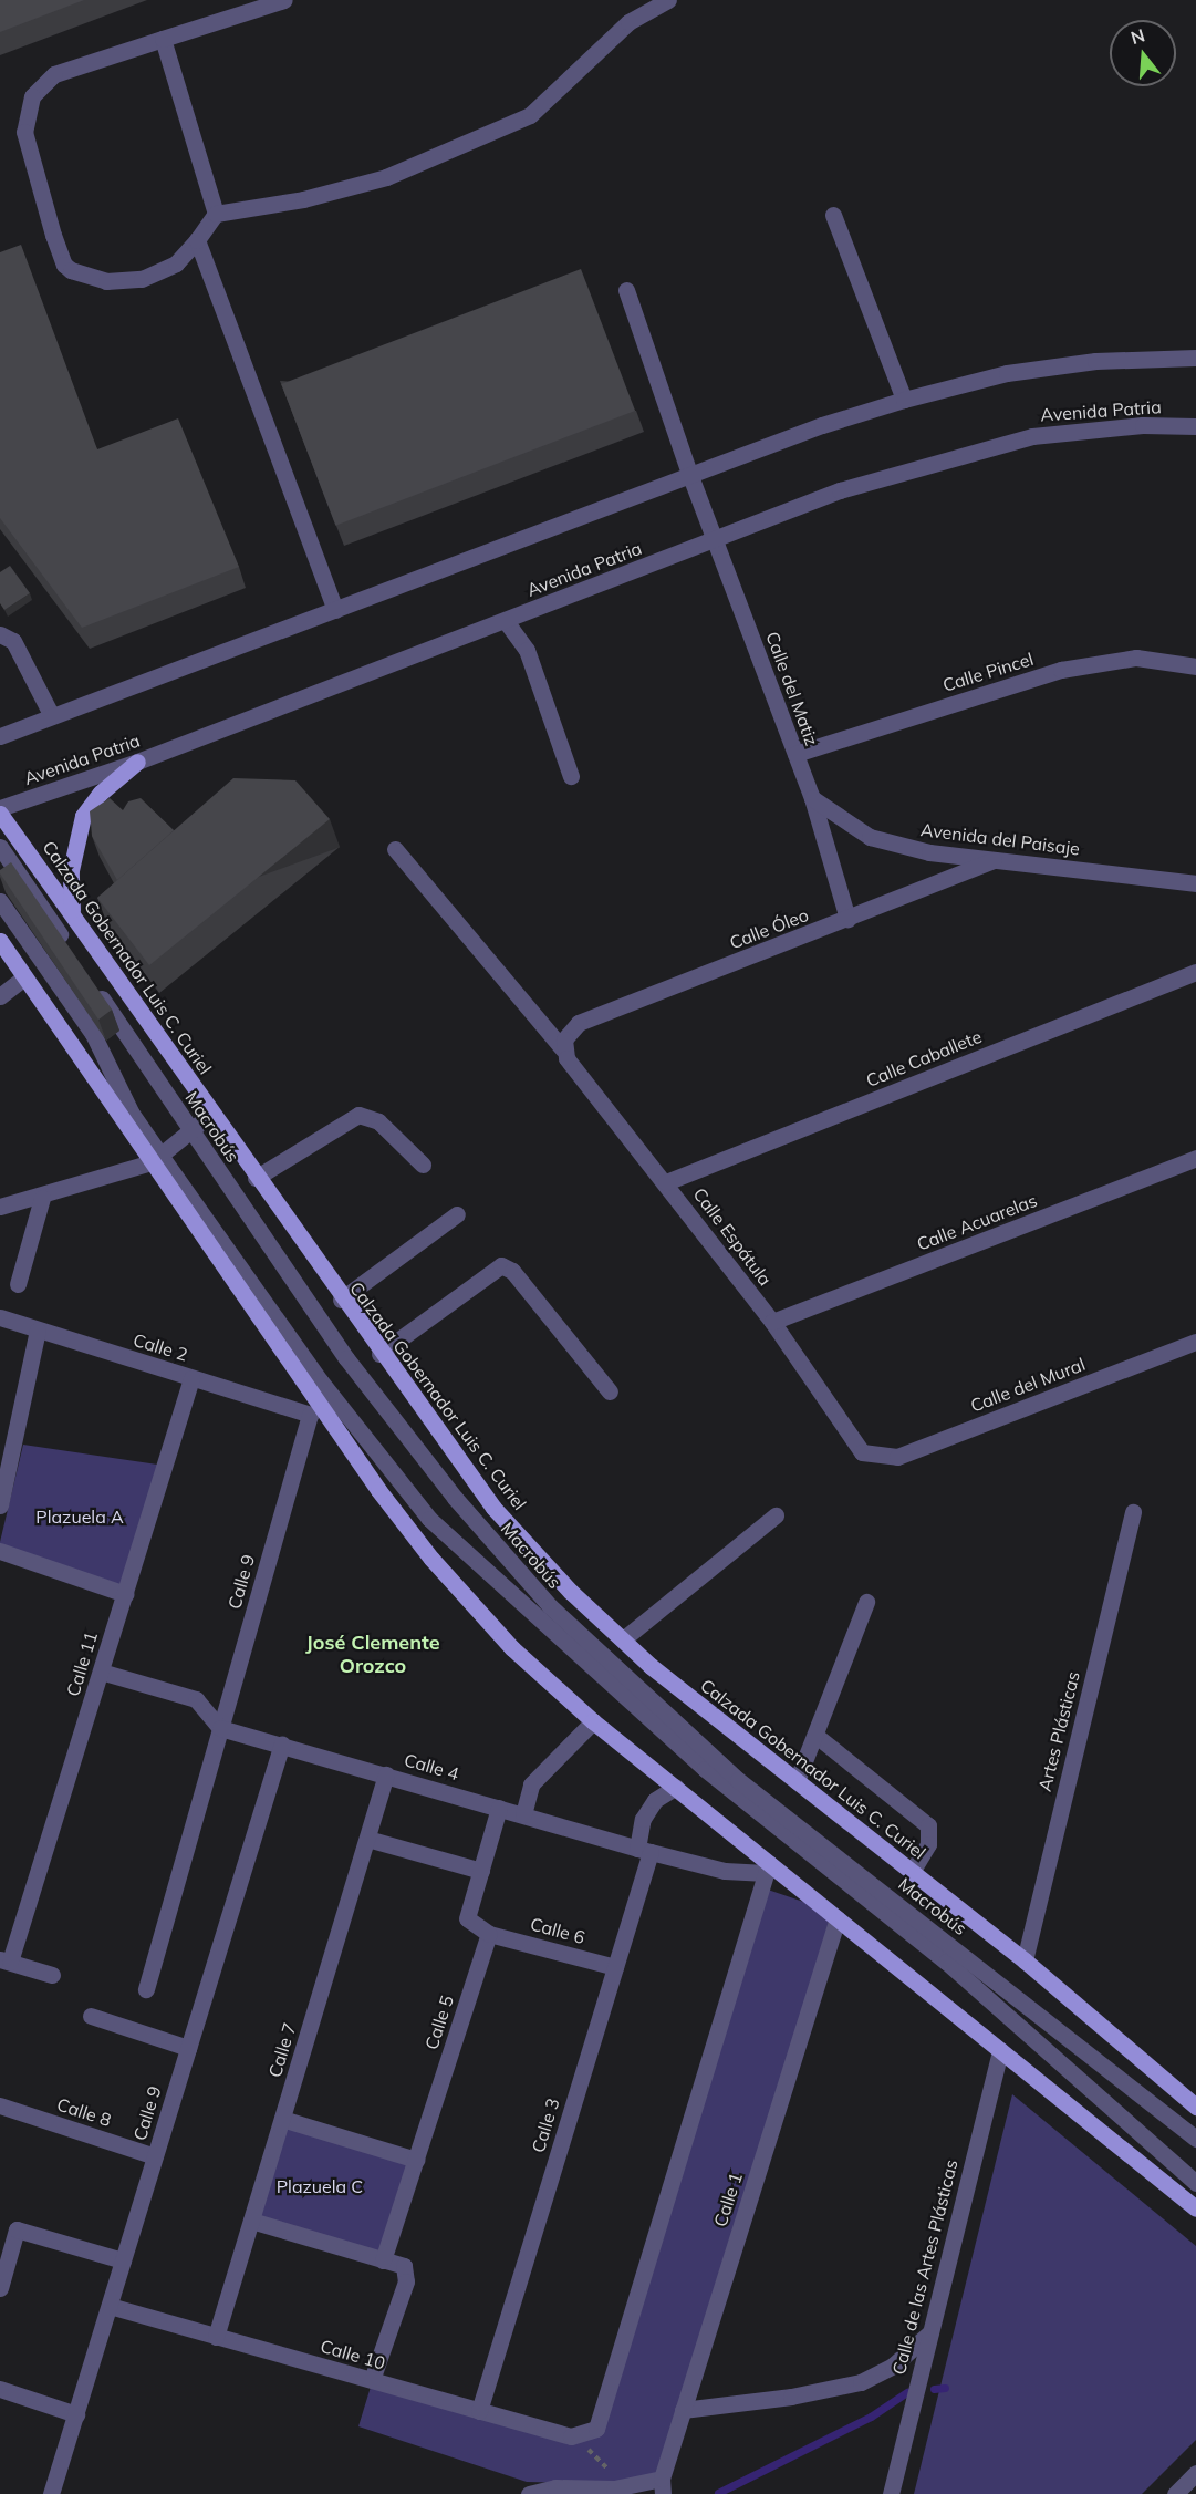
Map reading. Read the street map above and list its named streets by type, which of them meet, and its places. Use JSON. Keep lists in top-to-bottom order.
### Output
{
  "streets": {
    "main road": ["Calzada Gobernador Luis C. Curiel"],
    "street": [
      "Avenida Patria",
      "Calle Pincel",
      "Calle del Matiz",
      "Avenida del Paisaje",
      "Calle Óleo",
      "Calle Caballete",
      "Macrobús",
      "Calle Acuarelas",
      "Calle Espátula",
      "Calle 2",
      "Calle del Mural",
      "Calle 9",
      "Calle 11",
      "Artes Plásticas",
      "Calle 4",
      "Calle 6",
      "Calle 5",
      "Calle 7",
      "Calle 8",
      "Calle 3",
      "Calle 1",
      "Calle de las Artes Plásticas",
      "Calle 10"
    ]
  },
  "crossings": [
    ["Avenida Patria", "Calle del Matiz"],
    ["Avenida Patria", "Calzada Gobernador Luis C. Curiel"],
    ["Calle Pincel", "Calle del Matiz"],
    ["Calle del Matiz", "Avenida del Paisaje"],
    ["Calle del Matiz", "Calle Óleo"],
    ["Avenida del Paisaje", "Calle Óleo"],
    ["Calle Óleo", "Calle Espátula"],
    ["Calzada Gobernador Luis C. Curiel", "Artes Plásticas"],
    ["Calle Caballete", "Calle Espátula"],
    ["Calle Acuarelas", "Calle Espátula"],
    ["Calle Espátula", "Calle del Mural"],
    ["Calle 2", "Calle 9"],
    ["Calle 2", "Calle 11"],
    ["Calle 9", "Calle 4"],
    ["Calle 9", "Calle 8"],
    ["Calle 9", "Calle 10"],
    ["Calle 4", "Calle 7"],
    ["Calle 4", "Calle 3"],
    ["Calle 6", "Calle 5"],
    ["Calle 6", "Calle 3"],
    ["Calle 7", "Calle 10"],
    ["Calle 3", "Calle 10"]
  ],
  "districts": ["José Clemente Orozco"],
  "parks": ["Plazuela A", "Plazuela C"],
  "north": "top"
}
